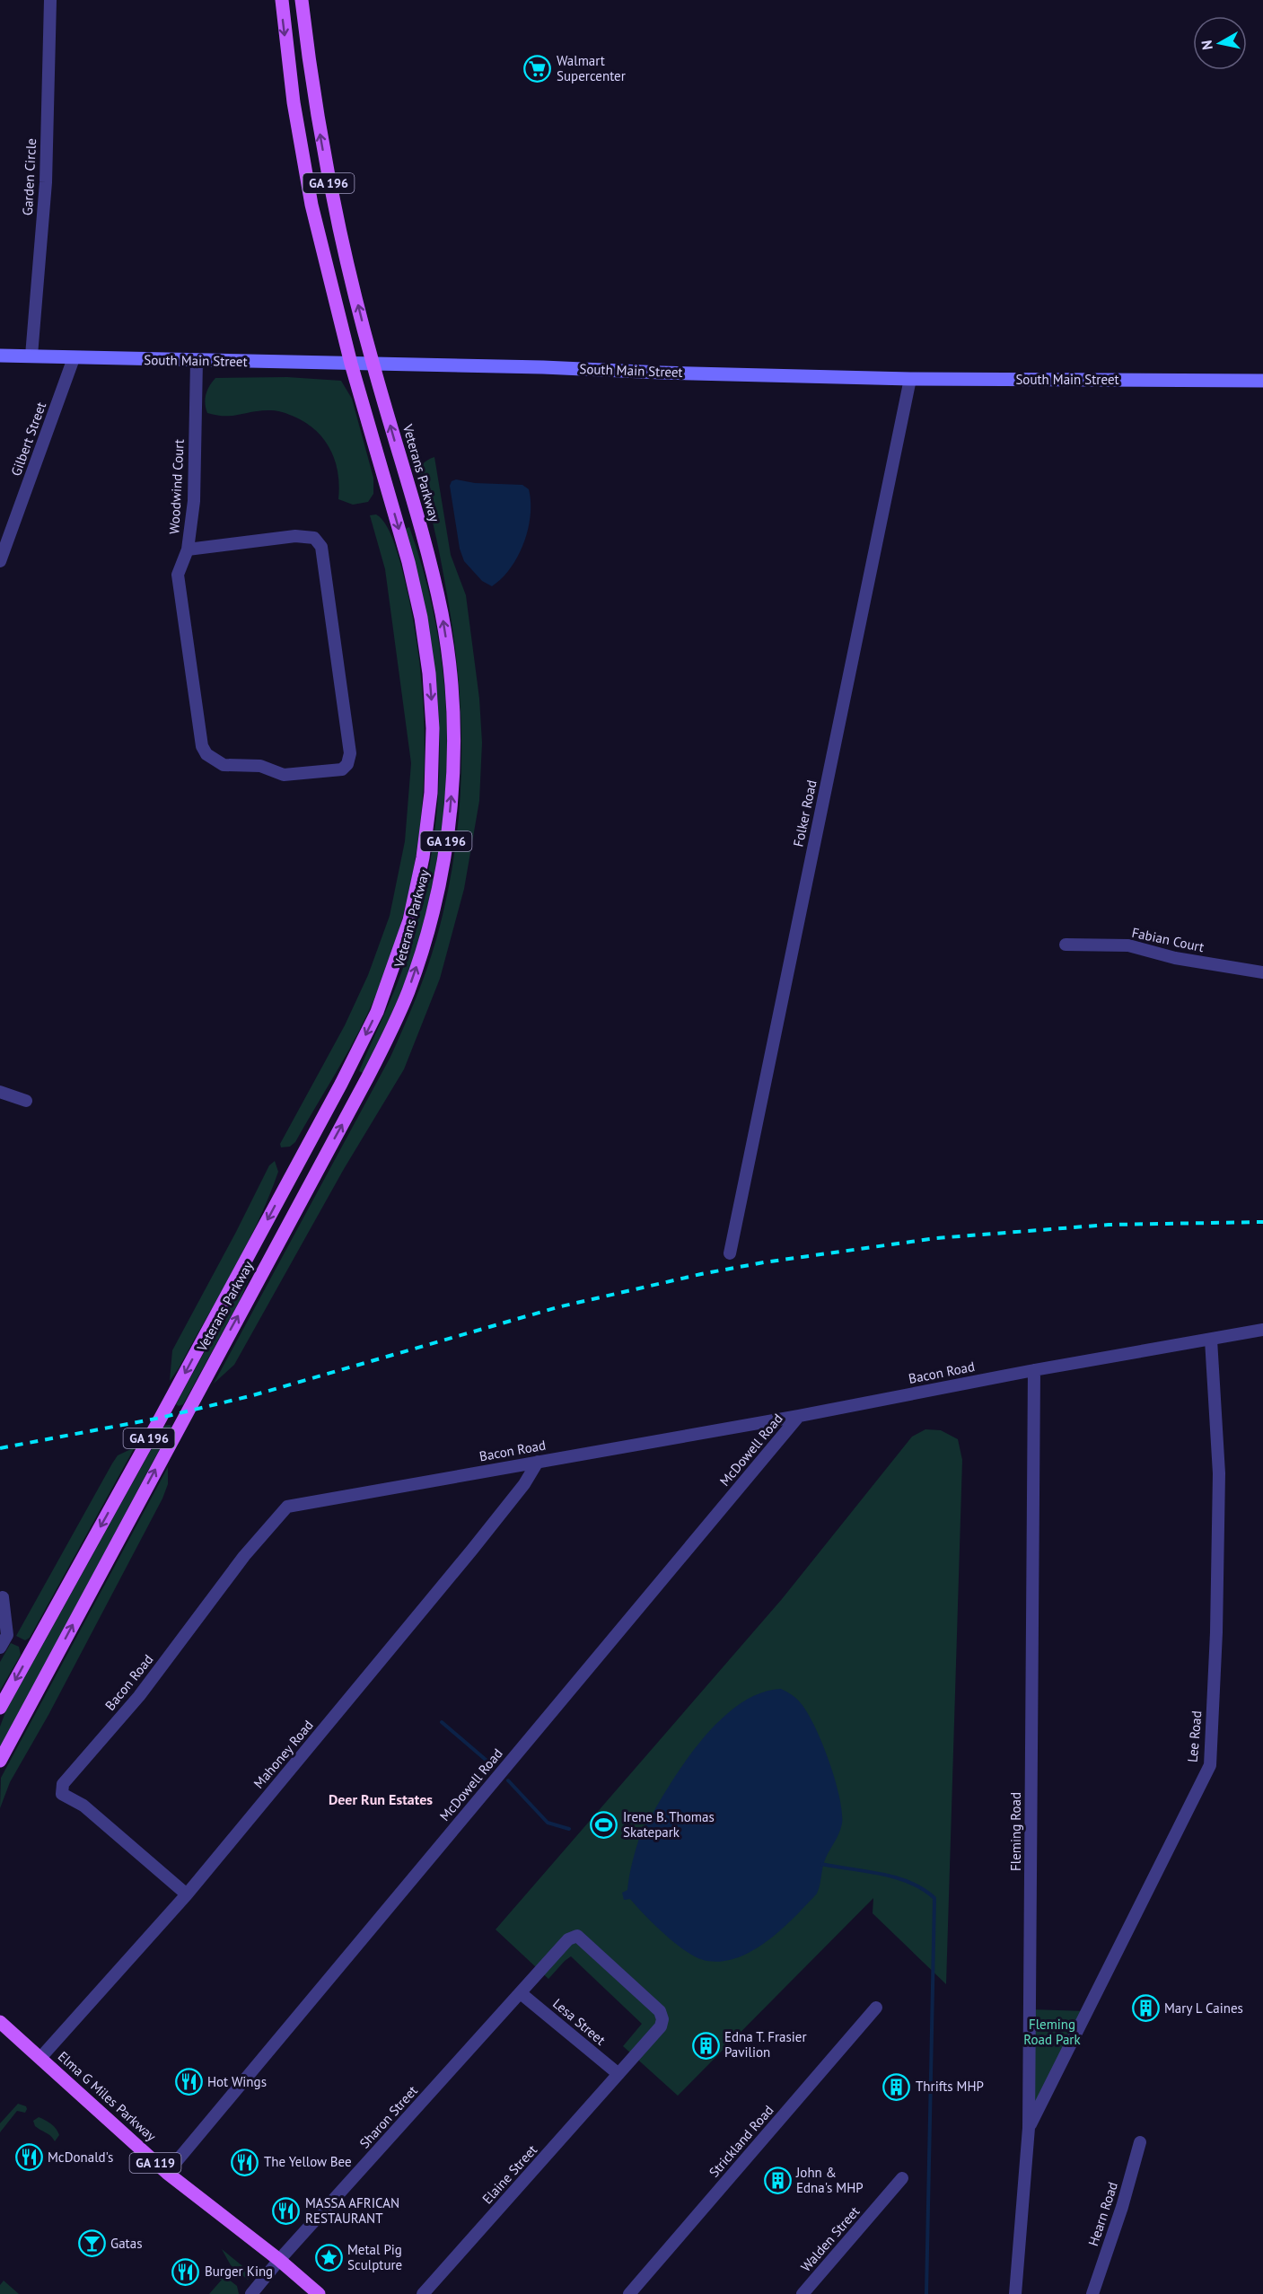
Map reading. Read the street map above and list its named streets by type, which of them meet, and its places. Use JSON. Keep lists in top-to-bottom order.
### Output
{
  "streets": {
    "main road": [
      "GA 196",
      "Veterans Parkway",
      "Elma G Miles Parkway",
      "GA 119"
    ],
    "street": [
      "Garden Circle",
      "South Main Street",
      "Gilbert Street",
      "Woodwind Court",
      "Folker Road",
      "Fabian Court",
      "Bacon Road",
      "McDowell Road",
      "Lee Road",
      "Mahoney Road",
      "Fleming Road",
      "Lesa Street",
      "Sharon Street",
      "Strickland Road",
      "Elaine Street",
      "Hearn Road",
      "Walden Street"
    ]
  },
  "crossings": [
    ["Garden Circle", "South Main Street"],
    ["South Main Street", "Gilbert Street"],
    ["South Main Street", "Veterans Parkway"],
    ["South Main Street", "Woodwind Court"],
    ["South Main Street", "Folker Road"],
    ["Bacon Road", "McDowell Road"],
    ["Bacon Road", "Lee Road"],
    ["Bacon Road", "Mahoney Road"],
    ["Bacon Road", "Fleming Road"],
    ["McDowell Road", "Elma G Miles Parkway"],
    ["Lee Road", "Fleming Road"],
    ["Mahoney Road", "Elma G Miles Parkway"],
    ["Lesa Street", "Sharon Street"],
    ["Lesa Street", "Elaine Street"],
    ["Elma G Miles Parkway", "Sharon Street"],
    ["Sharon Street", "Elaine Street"]
  ],
  "districts": ["Deer Run Estates"],
  "parks": ["Fleming Road Park"],
  "places": {
    "supermarket": ["Walmart Supercenter"],
    "sports": ["Irene B. Thomas Skatepark"],
    "building": [
      "Mary L Caines",
      "Edna T. Frasier Pavilion",
      "Thrifts MHP",
      "John & Edna's MHP"
    ],
    "restaurant": [
      "Hot Wings",
      "McDonald's",
      "The Yellow Bee",
      "MASSA AFRICAN RESTAURANT",
      "Burger King"
    ],
    "bar": ["Gatas"],
    "place": ["Metal Pig Sculpture"]
  },
  "north": "left"
}
